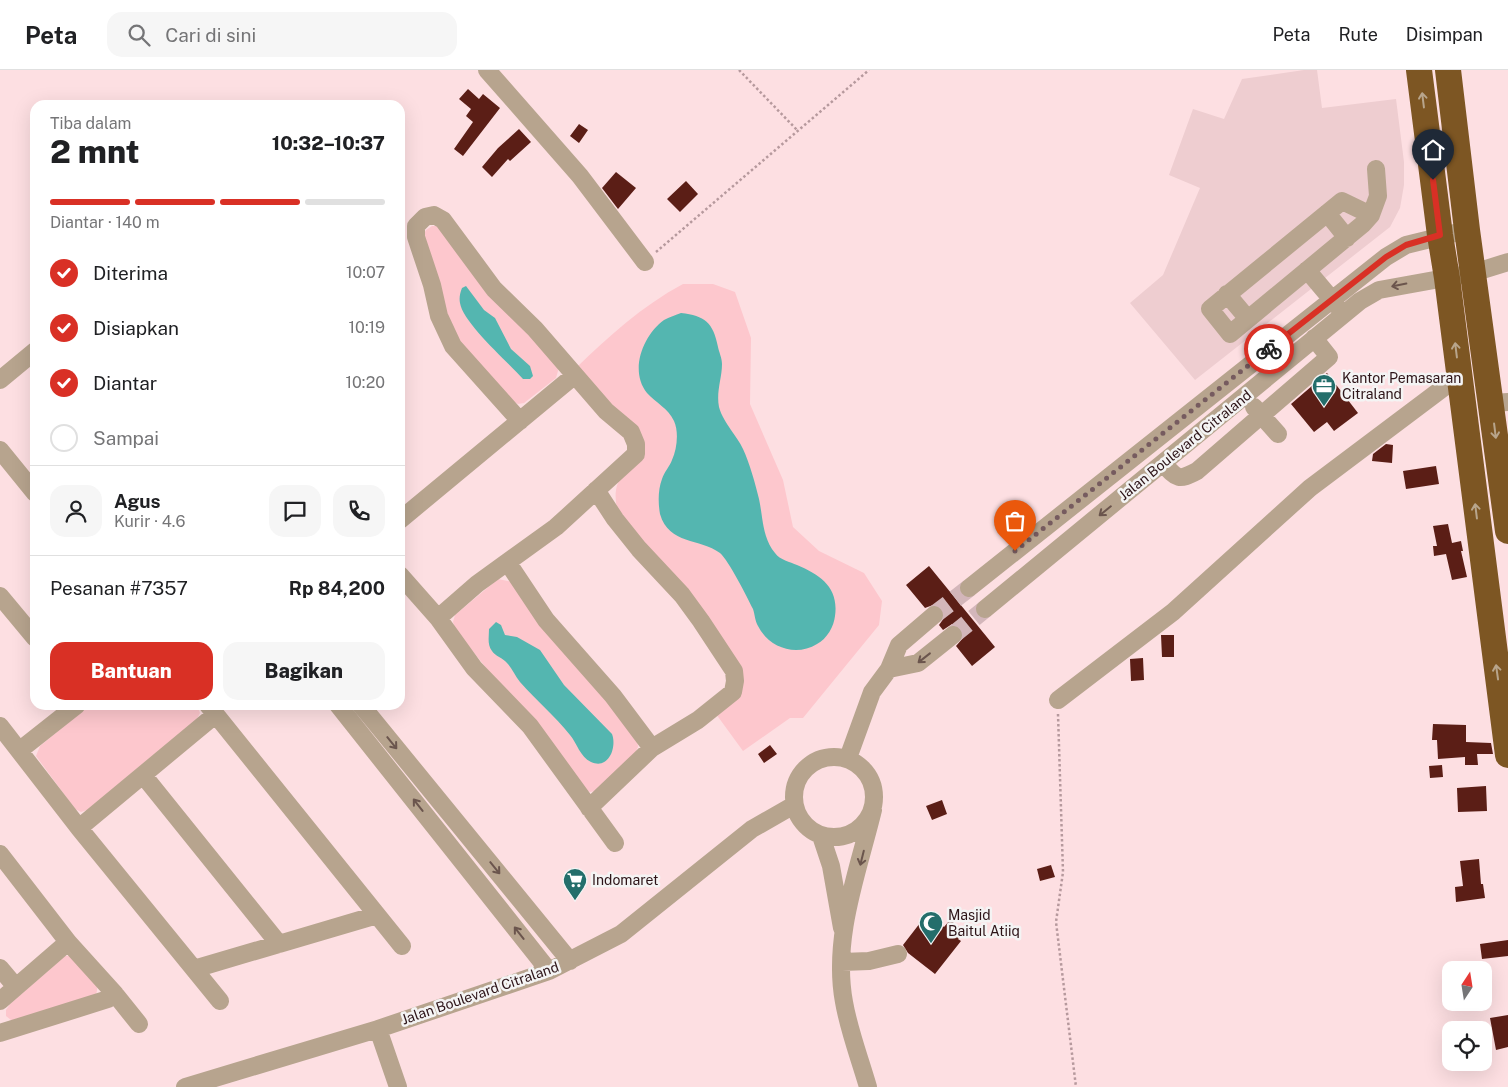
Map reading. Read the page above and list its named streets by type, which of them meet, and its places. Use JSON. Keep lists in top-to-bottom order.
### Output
{
  "streets": {
    "street": ["Jalan Boulevard Citraland"]
  },
  "places": {
    "office": ["Kantor Pemasaran Citraland"],
    "supermarket": ["Indomaret"],
    "mosque": ["Masjid Baitul Atiiq"]
  },
  "north": "top",
  "page": {
    "header": "Peta",
    "search": "Cari di sini",
    "nav": ["Peta", "Rute", "Disimpan"],
    "heading": ["2 mnt", "Tiba dalam", "10:32–10:37"],
    "panel": [
      "Agus",
      "Kurir · 4.6",
      "Pesanan #7357",
      "Rp 84,200"
    ],
    "bar": "Diantar · 140 m",
    "list": [
      ["Diterima", "10:07"],
      ["Disiapkan", "10:19"],
      ["Diantar", "10:20"],
      "Sampai"
    ],
    "buttons": ["Bantuan", "Bagikan"]
  }
}
